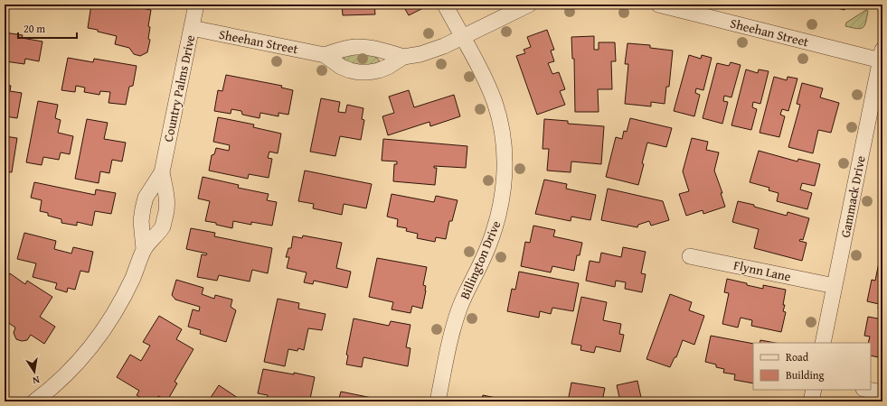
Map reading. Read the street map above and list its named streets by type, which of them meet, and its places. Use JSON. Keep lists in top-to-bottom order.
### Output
{
  "streets": {
    "street": [
      "Sheehan Street",
      "Country Palms Drive",
      "Gammack Drive",
      "Billington Drive",
      "Flynn Lane"
    ]
  },
  "crossings": [
    ["Sheehan Street", "Country Palms Drive"],
    ["Sheehan Street", "Gammack Drive"],
    ["Sheehan Street", "Billington Drive"],
    ["Gammack Drive", "Flynn Lane"]
  ],
  "legend": ["Road", "Building"],
  "scale_bar": "20 m",
  "north": "bottom"
}
